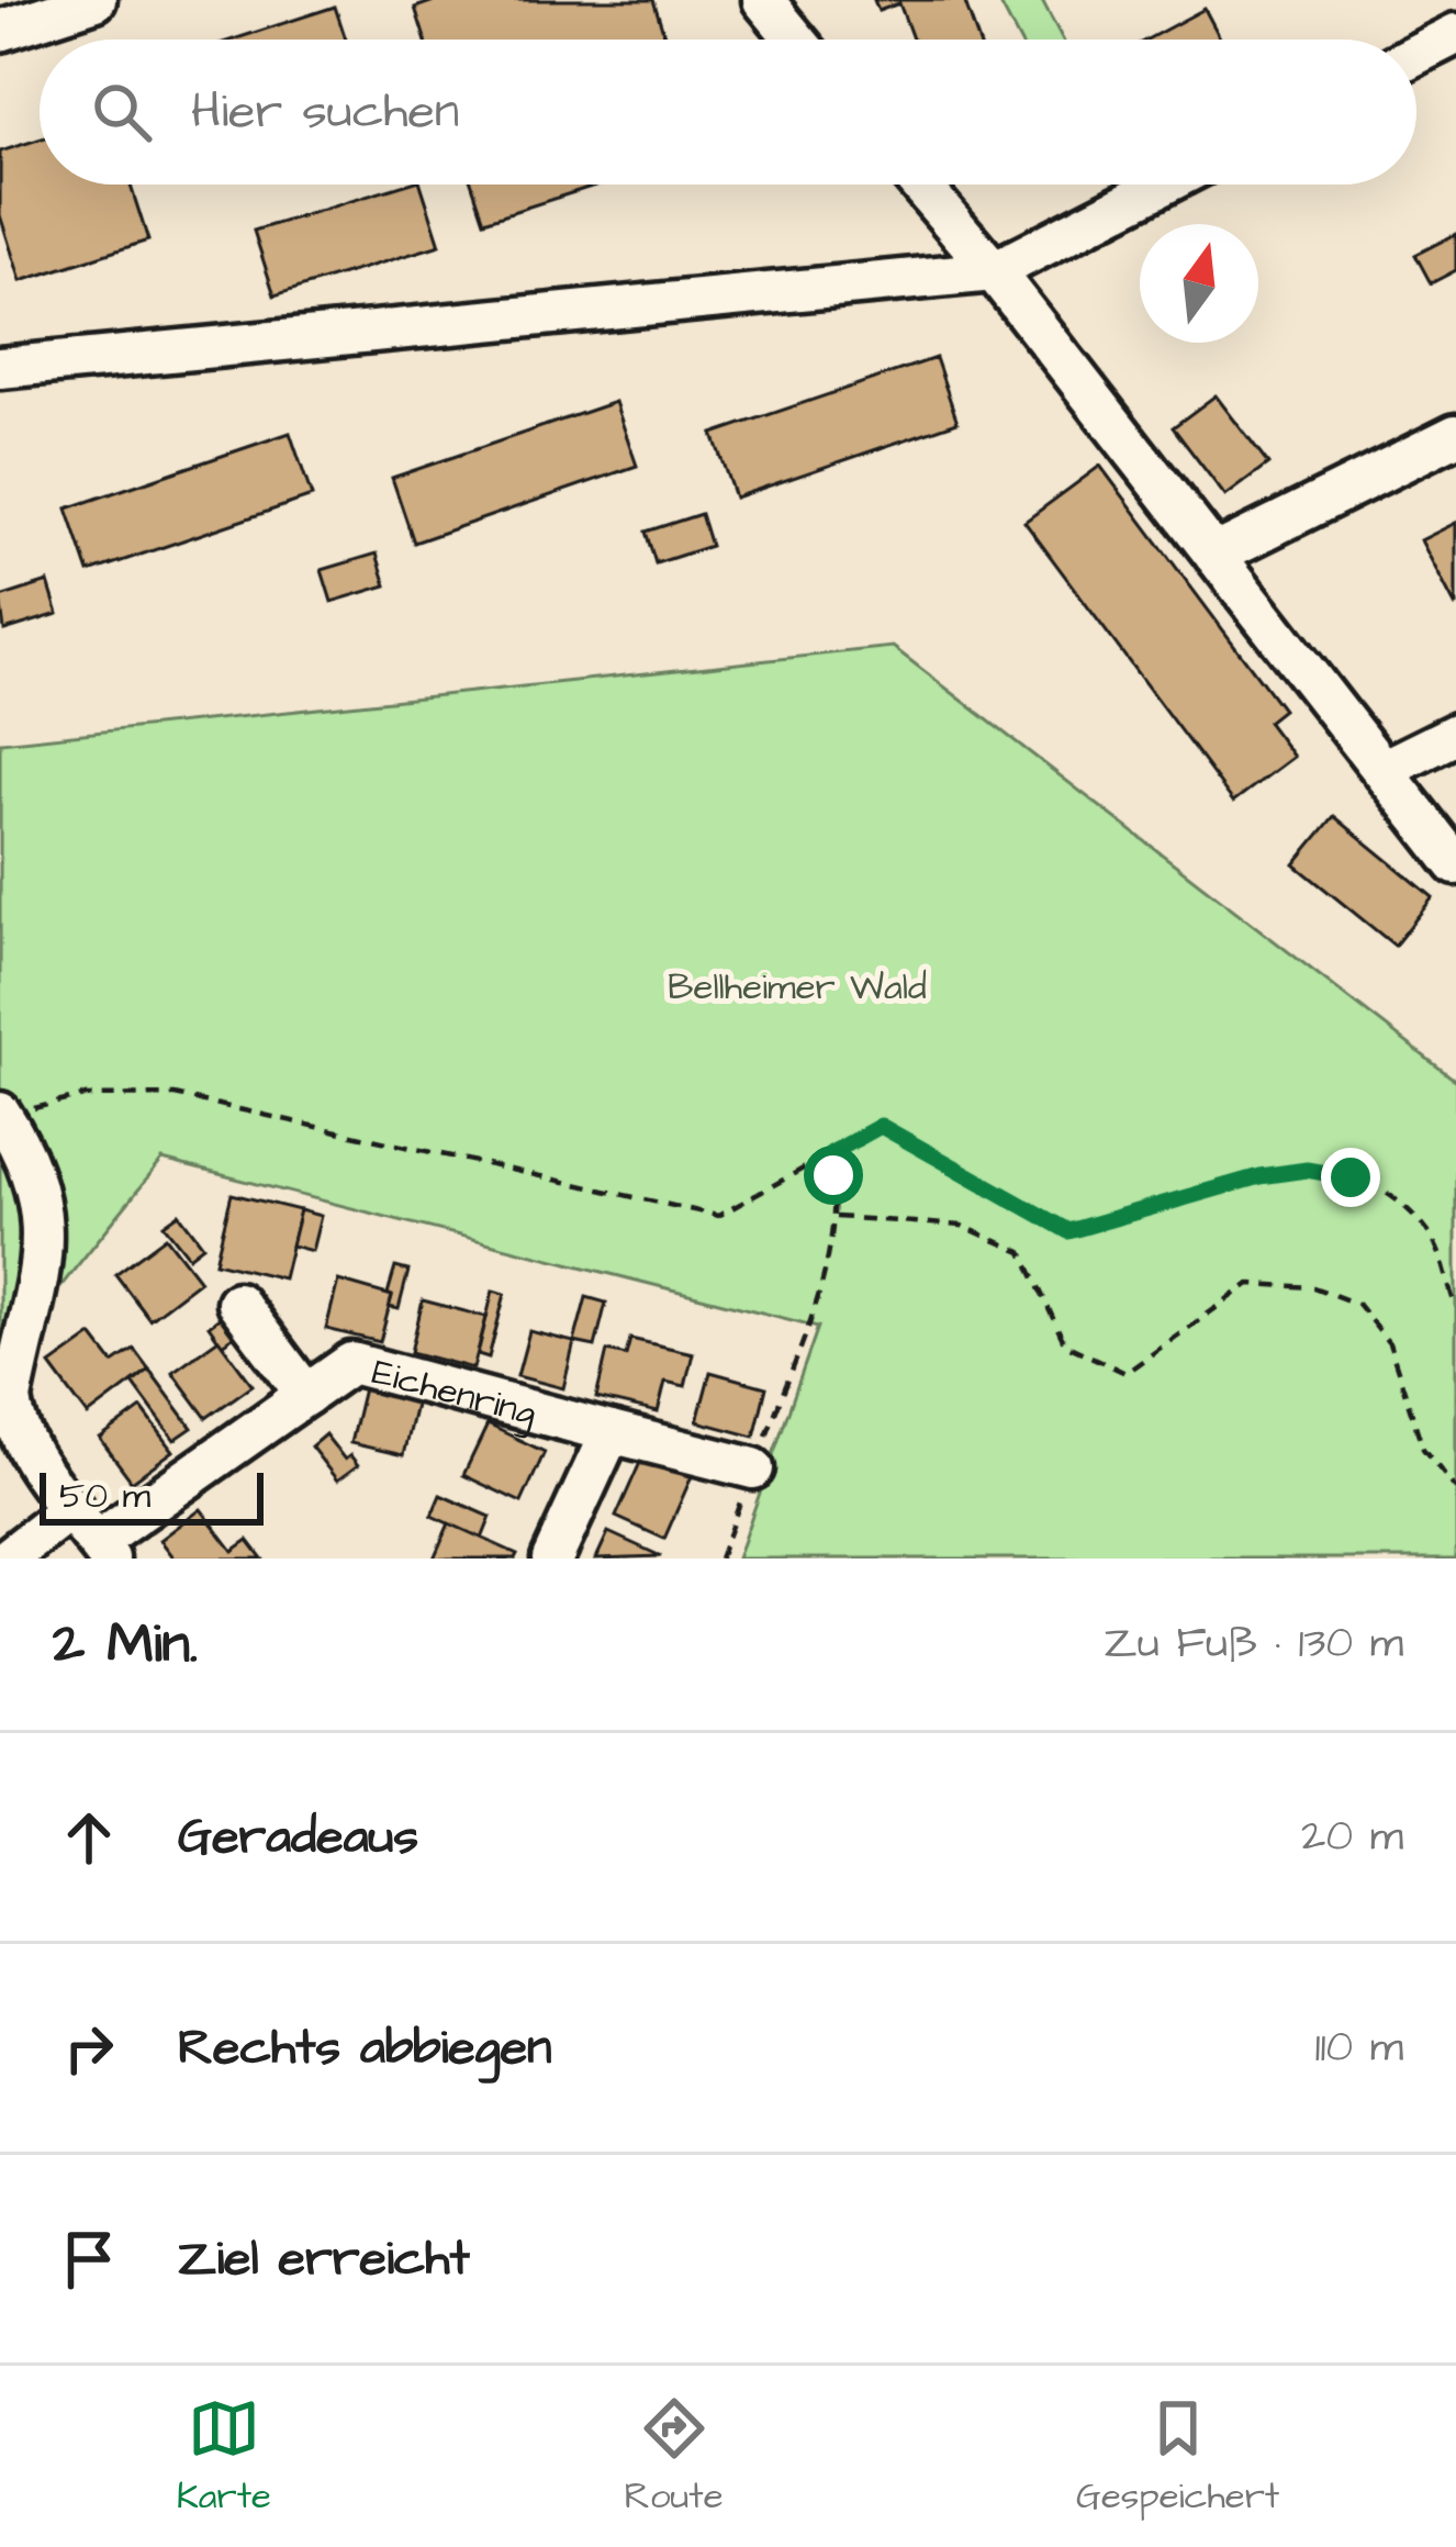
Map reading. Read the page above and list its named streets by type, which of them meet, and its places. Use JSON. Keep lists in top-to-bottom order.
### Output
{
  "streets": {
    "street": ["Eichenring"]
  },
  "parks": ["Bellheimer Wald"],
  "scale_bar": "50 m",
  "north": "top",
  "page": {
    "search": "Hier suchen",
    "scale": "50 m",
    "heading": ["2 Min.", "Zu Fuß · 130 m"],
    "list": [
      ["Geradeaus", "20 m"],
      ["Rechts abbiegen", "110 m"],
      "Ziel erreicht"
    ],
    "nav": ["Karte", "Route", "Gespeichert"]
  }
}
